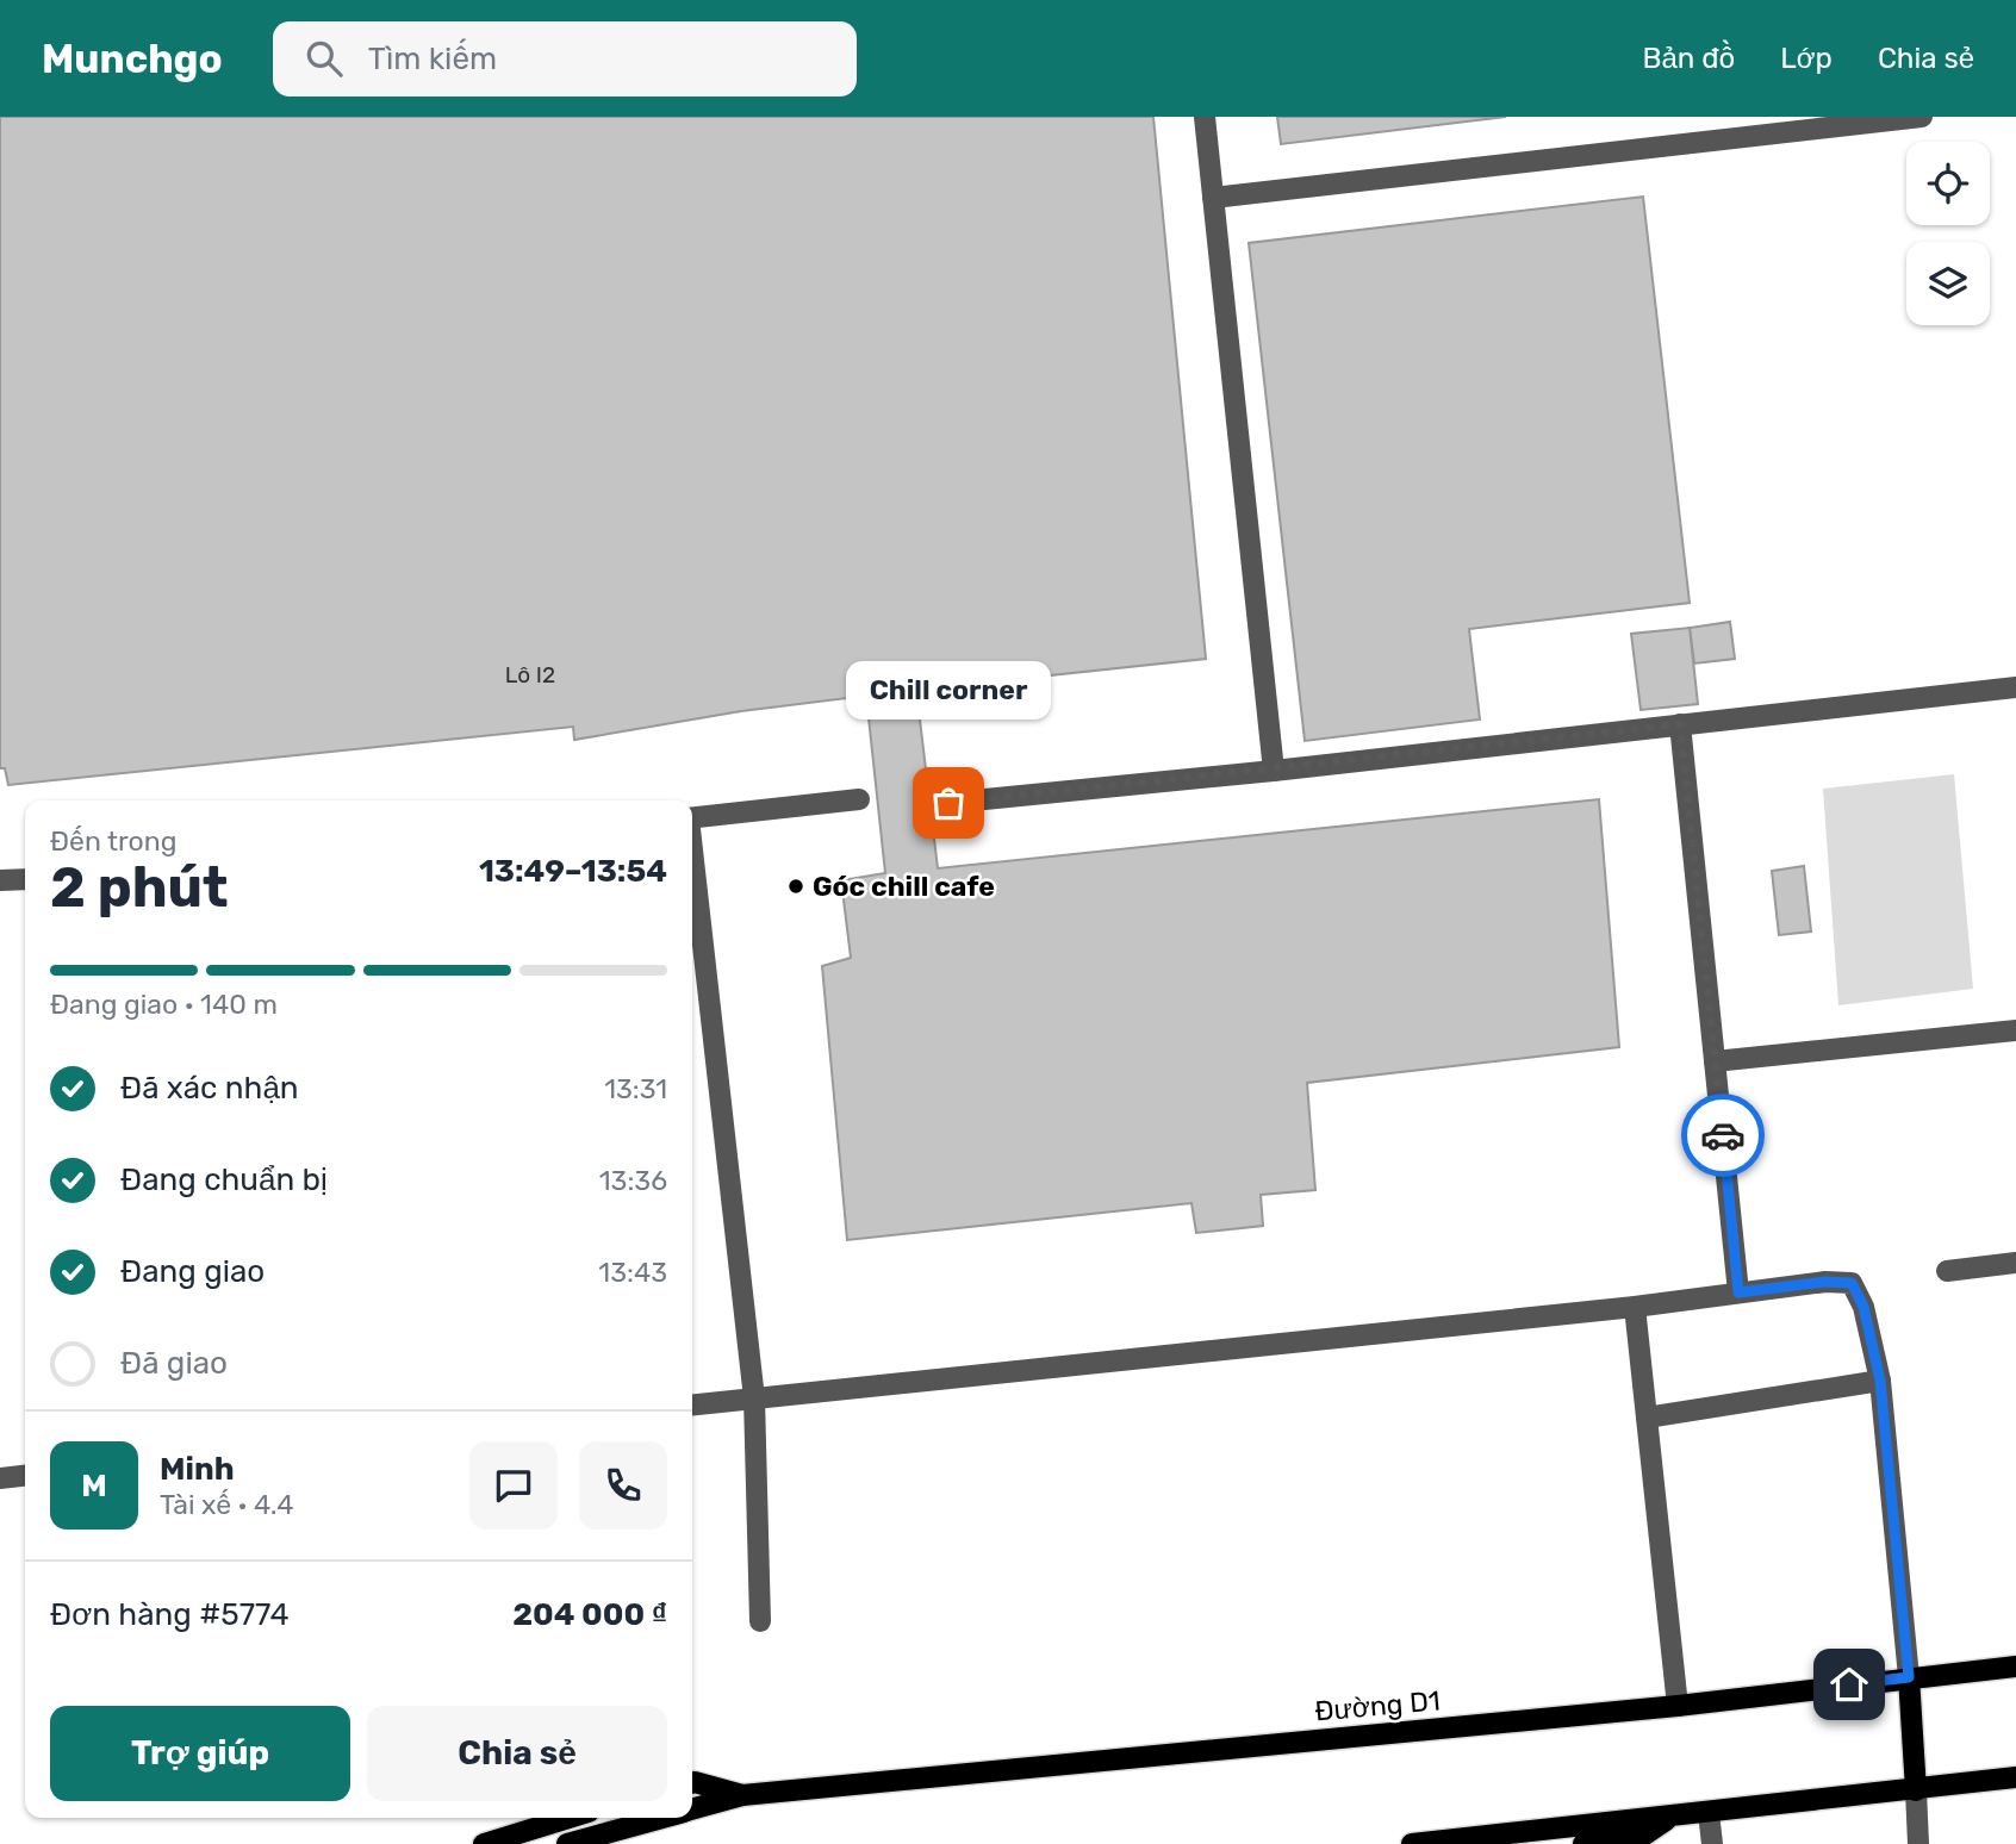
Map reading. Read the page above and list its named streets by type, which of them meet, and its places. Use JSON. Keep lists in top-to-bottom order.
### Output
{
  "streets": {
    "main road": ["Đường D1"]
  },
  "places": ["Chill corner", "Góc chill cafe"],
  "house_numbers": ["Lô I2"],
  "page": {
    "header": "Munchgo",
    "search": "Tìm kiếm",
    "nav": ["Bản đồ", "Lớp", "Chia sẻ"],
    "bubble": "Chill corner",
    "heading": ["2 phút", "Đến trong", "13:49–13:54"],
    "panel": [
      "Minh",
      "Tài xế · 4.4",
      "Đơn hàng #5774",
      "204 000 ₫"
    ],
    "bar": "Đang giao · 140 m",
    "list": [
      ["Đã xác nhận", "13:31"],
      ["Đang chuẩn bị", "13:36"],
      ["Đang giao", "13:43"],
      "Đã giao"
    ],
    "round": "M",
    "buttons": ["Trợ giúp", "Chia sẻ"]
  }
}
